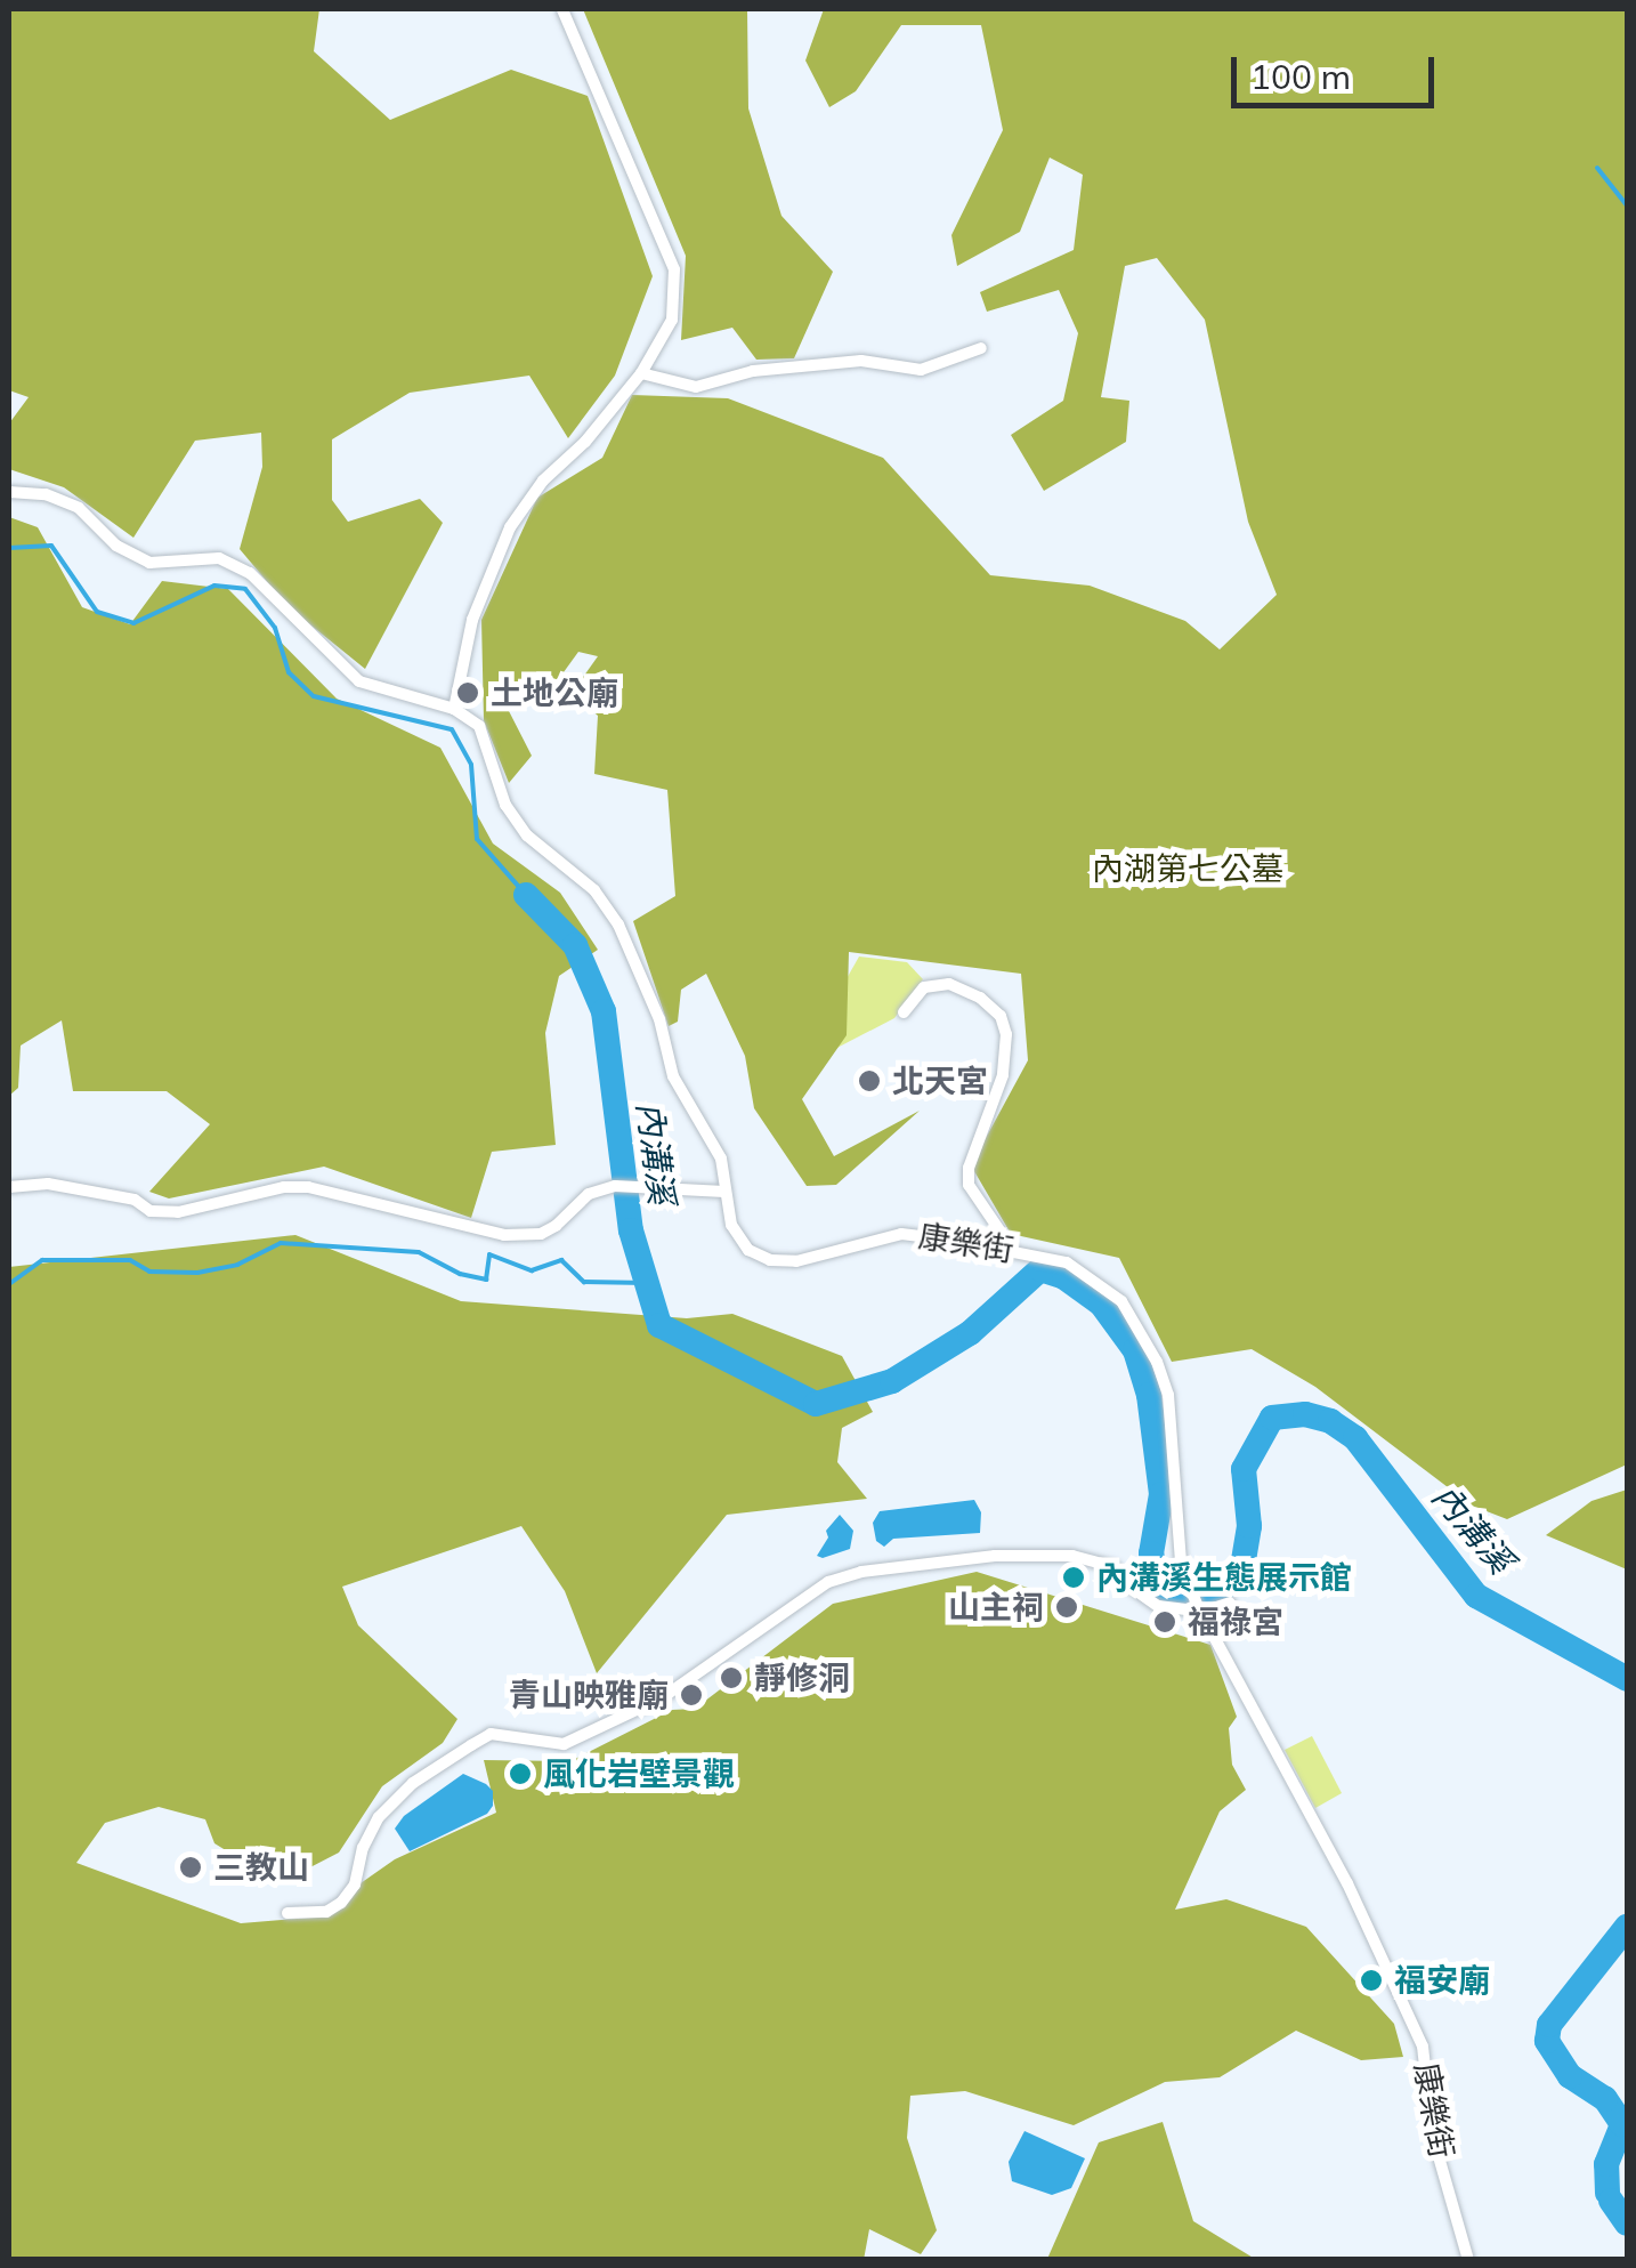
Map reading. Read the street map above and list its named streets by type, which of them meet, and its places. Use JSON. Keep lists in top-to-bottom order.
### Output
{
  "streets": {
    "street": ["康樂街"]
  },
  "water": ["內溝溪"],
  "parks": ["內湖第七公墓"],
  "places": [
    "土地公廟",
    "北天宮",
    "內溝溪生態展示館",
    "山主祠",
    "福祿宮",
    "靜修洞",
    "青山映雅廟",
    "風化岩壁景觀",
    "三教山",
    "福安廟"
  ],
  "scale_bar": "100 m"
}
